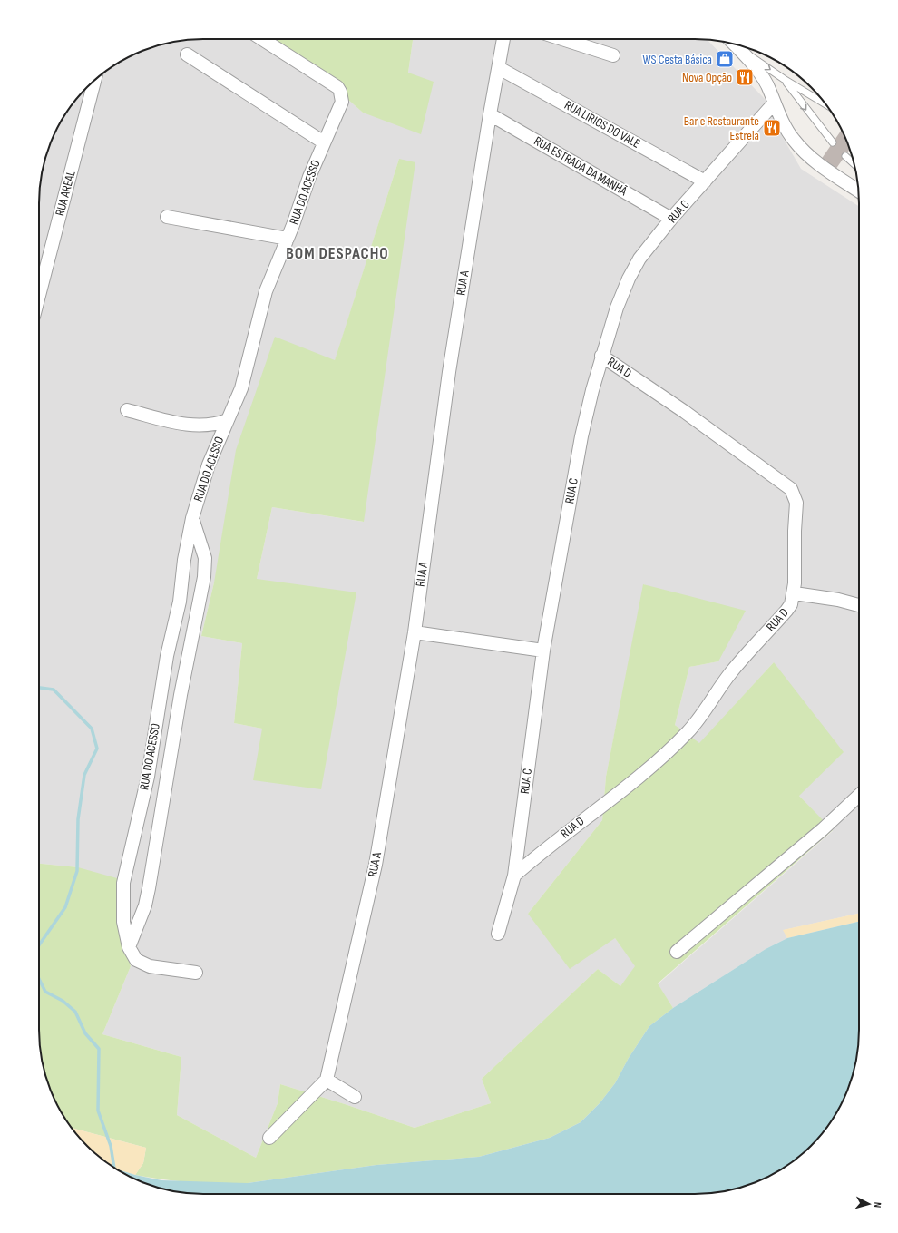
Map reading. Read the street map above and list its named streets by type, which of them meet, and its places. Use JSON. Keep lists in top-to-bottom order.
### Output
{
  "streets": {
    "street": [
      "RUA LIRIOS DO VALE",
      "RUA ESTRADA DA MANHÃ",
      "RUA DO ACESSO",
      "RUA AREAL",
      "RUA C",
      "RUA A",
      "RUA D"
    ]
  },
  "crossings": [
    ["RUA LIRIOS DO VALE", "RUA C"],
    ["RUA LIRIOS DO VALE", "RUA A"],
    ["RUA ESTRADA DA MANHÃ", "RUA C"],
    ["RUA ESTRADA DA MANHÃ", "RUA A"],
    ["RUA C", "RUA D"]
  ],
  "districts": ["BOM DESPACHO"],
  "places": {
    "shop": ["WS Cesta Básica"],
    "restaurant": ["Nova Opção", "Bar e Restaurante Estrela"]
  },
  "north": "right"
}
